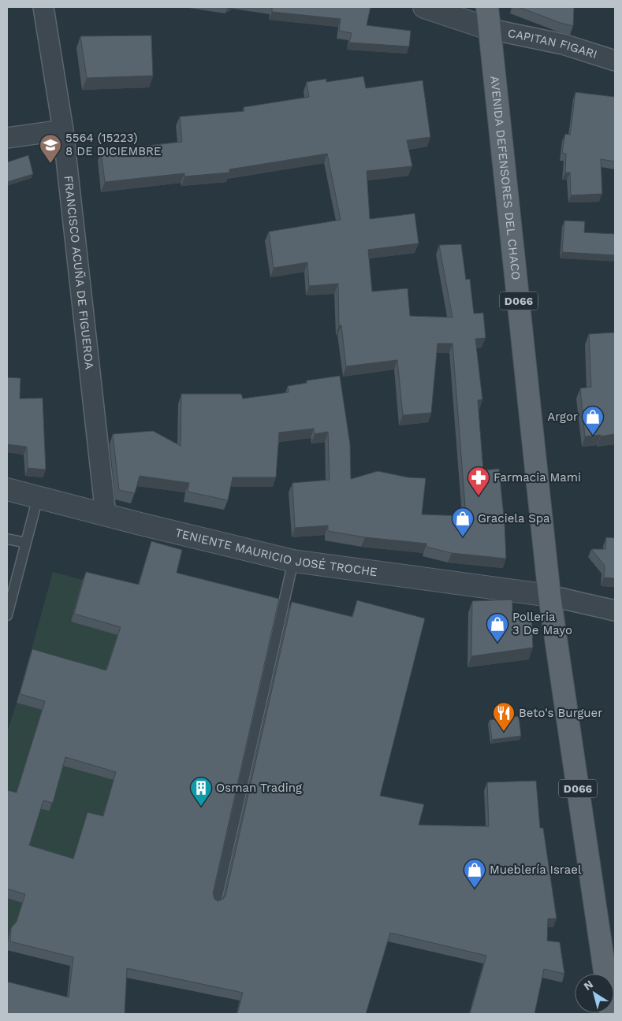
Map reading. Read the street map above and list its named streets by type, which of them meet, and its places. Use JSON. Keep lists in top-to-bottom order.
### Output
{
  "streets": {
    "main road": ["AVENIDA DEFENSORES DEL CHACO", "D066"],
    "street": ["CAPITAN FIGARI", "FRANCISCO ACUÑA DE FIGUEROA", "TENIENTE MAURICIO JOSÉ TROCHE"]
  },
  "crossings": [
    ["CAPITAN FIGARI", "AVENIDA DEFENSORES DEL CHACO"],
    ["AVENIDA DEFENSORES DEL CHACO", "TENIENTE MAURICIO JOSÉ TROCHE"],
    ["FRANCISCO ACUÑA DE FIGUEROA", "TENIENTE MAURICIO JOSÉ TROCHE"]
  ],
  "places": {
    "school or university": ["5564 (15223) 8 DE DICIEMBRE"],
    "shop": [
      "Argor",
      "Graciela Spa",
      "Polleria 3 De Mayo",
      "Mueblería Israel"
    ],
    "pharmacy": ["Farmacia Mami"],
    "restaurant": ["Beto's Burguer"],
    "building": ["Osman Trading"]
  },
  "north": "top left"
}
